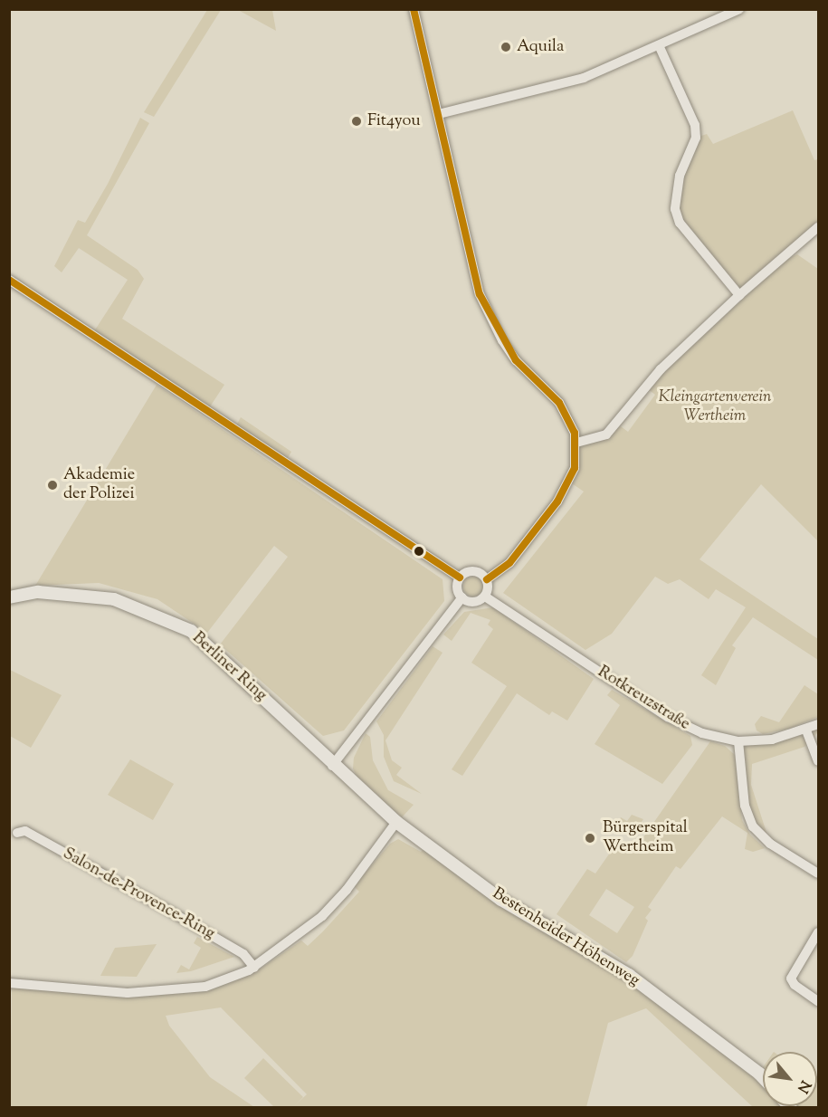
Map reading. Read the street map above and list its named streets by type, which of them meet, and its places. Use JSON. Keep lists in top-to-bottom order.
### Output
{
  "streets": {
    "street": [
      "Berliner Ring",
      "Rotkreuzstraße",
      "Salon-de-Provence-Ring",
      "Bestenheider Höhenweg"
    ]
  },
  "crossings": [
    ["Berliner Ring", "Bestenheider Höhenweg"]
  ],
  "parks": ["Kleingartenverein Wertheim"],
  "places": [
    "Aquila",
    "Fit4you",
    "Akademie der Polizei",
    "Bürgerspital Wertheim"
  ],
  "north": "bottom right"
}
